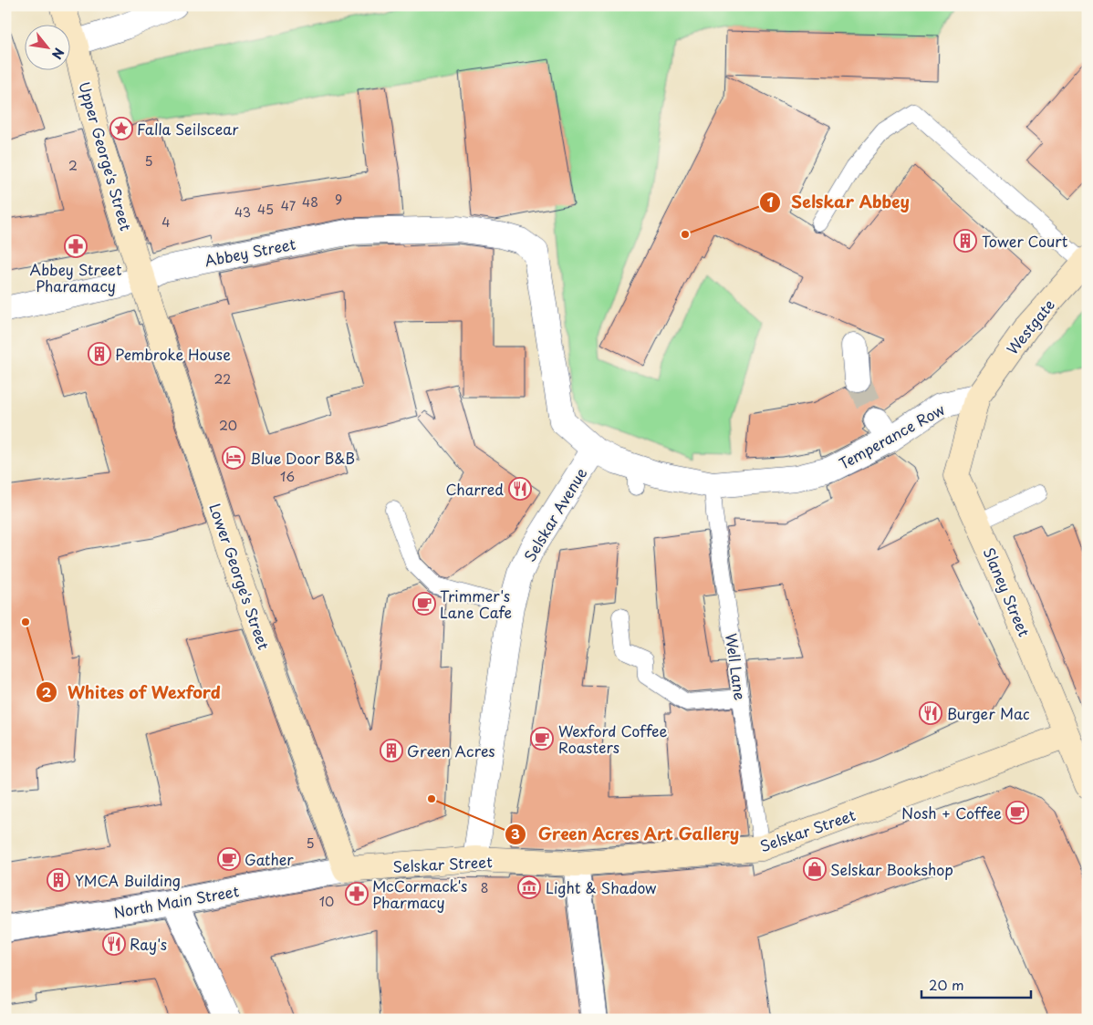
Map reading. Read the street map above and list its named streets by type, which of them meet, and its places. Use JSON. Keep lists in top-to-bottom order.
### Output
{
  "streets": {
    "street": [
      "Upper George's Street",
      "Abbey Street",
      "Westgate",
      "Temperance Row",
      "Selskar Avenue",
      "Lower George's Street",
      "Slaney Street",
      "Selskar Street",
      "North Main Street"
    ],
    "lane": ["Well Lane"]
  },
  "crossings": [
    ["Upper George's Street", "Abbey Street"],
    ["Upper George's Street", "Lower George's Street"],
    ["Abbey Street", "Selskar Avenue"],
    ["Abbey Street", "Lower George's Street"],
    ["Westgate", "Temperance Row"],
    ["Westgate", "Slaney Street"],
    ["Temperance Row", "Selskar Avenue"],
    ["Temperance Row", "Slaney Street"],
    ["Temperance Row", "Well Lane"],
    ["Selskar Avenue", "Selskar Street"],
    ["Lower George's Street", "Selskar Street"],
    ["Lower George's Street", "North Main Street"],
    ["Slaney Street", "Selskar Street"],
    ["Well Lane", "Selskar Street"],
    ["Selskar Street", "North Main Street"]
  ],
  "places": {
    "place": ["Falla Seilscear"],
    "other": ["Selskar Abbey", "Whites of Wexford", "Green Acres Art Gallery"],
    "building": [
      "Tower Court",
      "Pembroke House",
      "Green Acres",
      "YMCA Building"
    ],
    "pharmacy": ["Abbey Street Pharamacy", "McCormack's Pharmacy"],
    "hotel": ["Blue Door B&B"],
    "restaurant": ["Charred", "Burger Mac", "Ray's"],
    "cafe": [
      "Trimmer's Lane Cafe",
      "Wexford Coffee Roasters",
      "Nosh + Coffee",
      "Gather"
    ],
    "shop": ["Selskar Bookshop"],
    "museum": ["Light & Shadow"]
  },
  "house_numbers": [
    "5",
    "2",
    "9",
    "48",
    "47",
    "45",
    "43",
    "4",
    "22",
    "20",
    "16",
    "5",
    "8",
    "10"
  ],
  "scale_bar": "20 m",
  "north": "bottom right"
}
